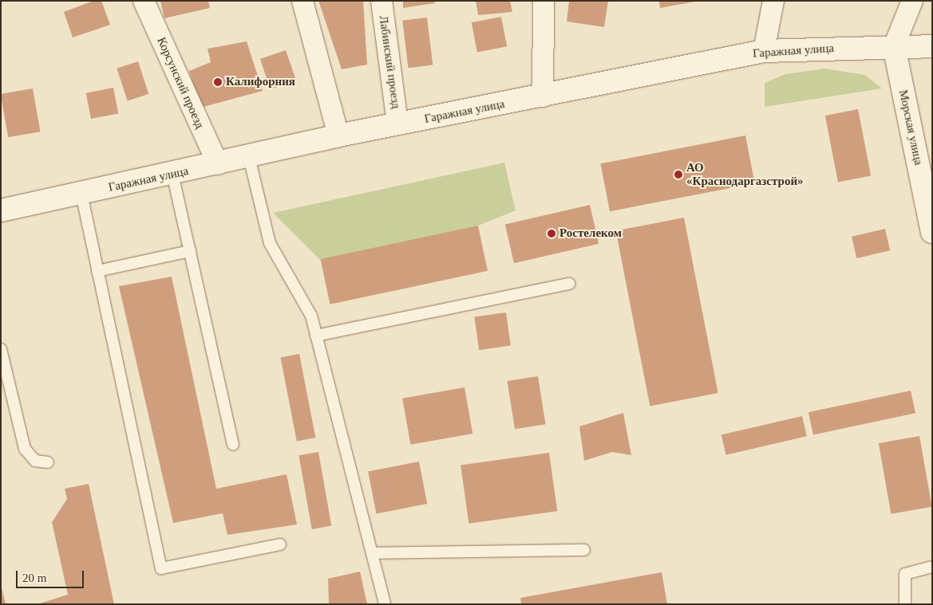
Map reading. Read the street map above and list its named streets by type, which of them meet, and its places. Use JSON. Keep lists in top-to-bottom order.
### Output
{
  "streets": {
    "street": [
      "Гаражная улица",
      "Лабинский проезд",
      "Корсунский проезд",
      "Морская улица"
    ]
  },
  "crossings": [
    ["Гаражная улица", "Лабинский проезд"],
    ["Гаражная улица", "Корсунский проезд"],
    ["Гаражная улица", "Морская улица"]
  ],
  "places": ["Калифорния", "АО «Краснодаргазстрой»", "Ростелеком"],
  "scale_bar": "20 m"
}
